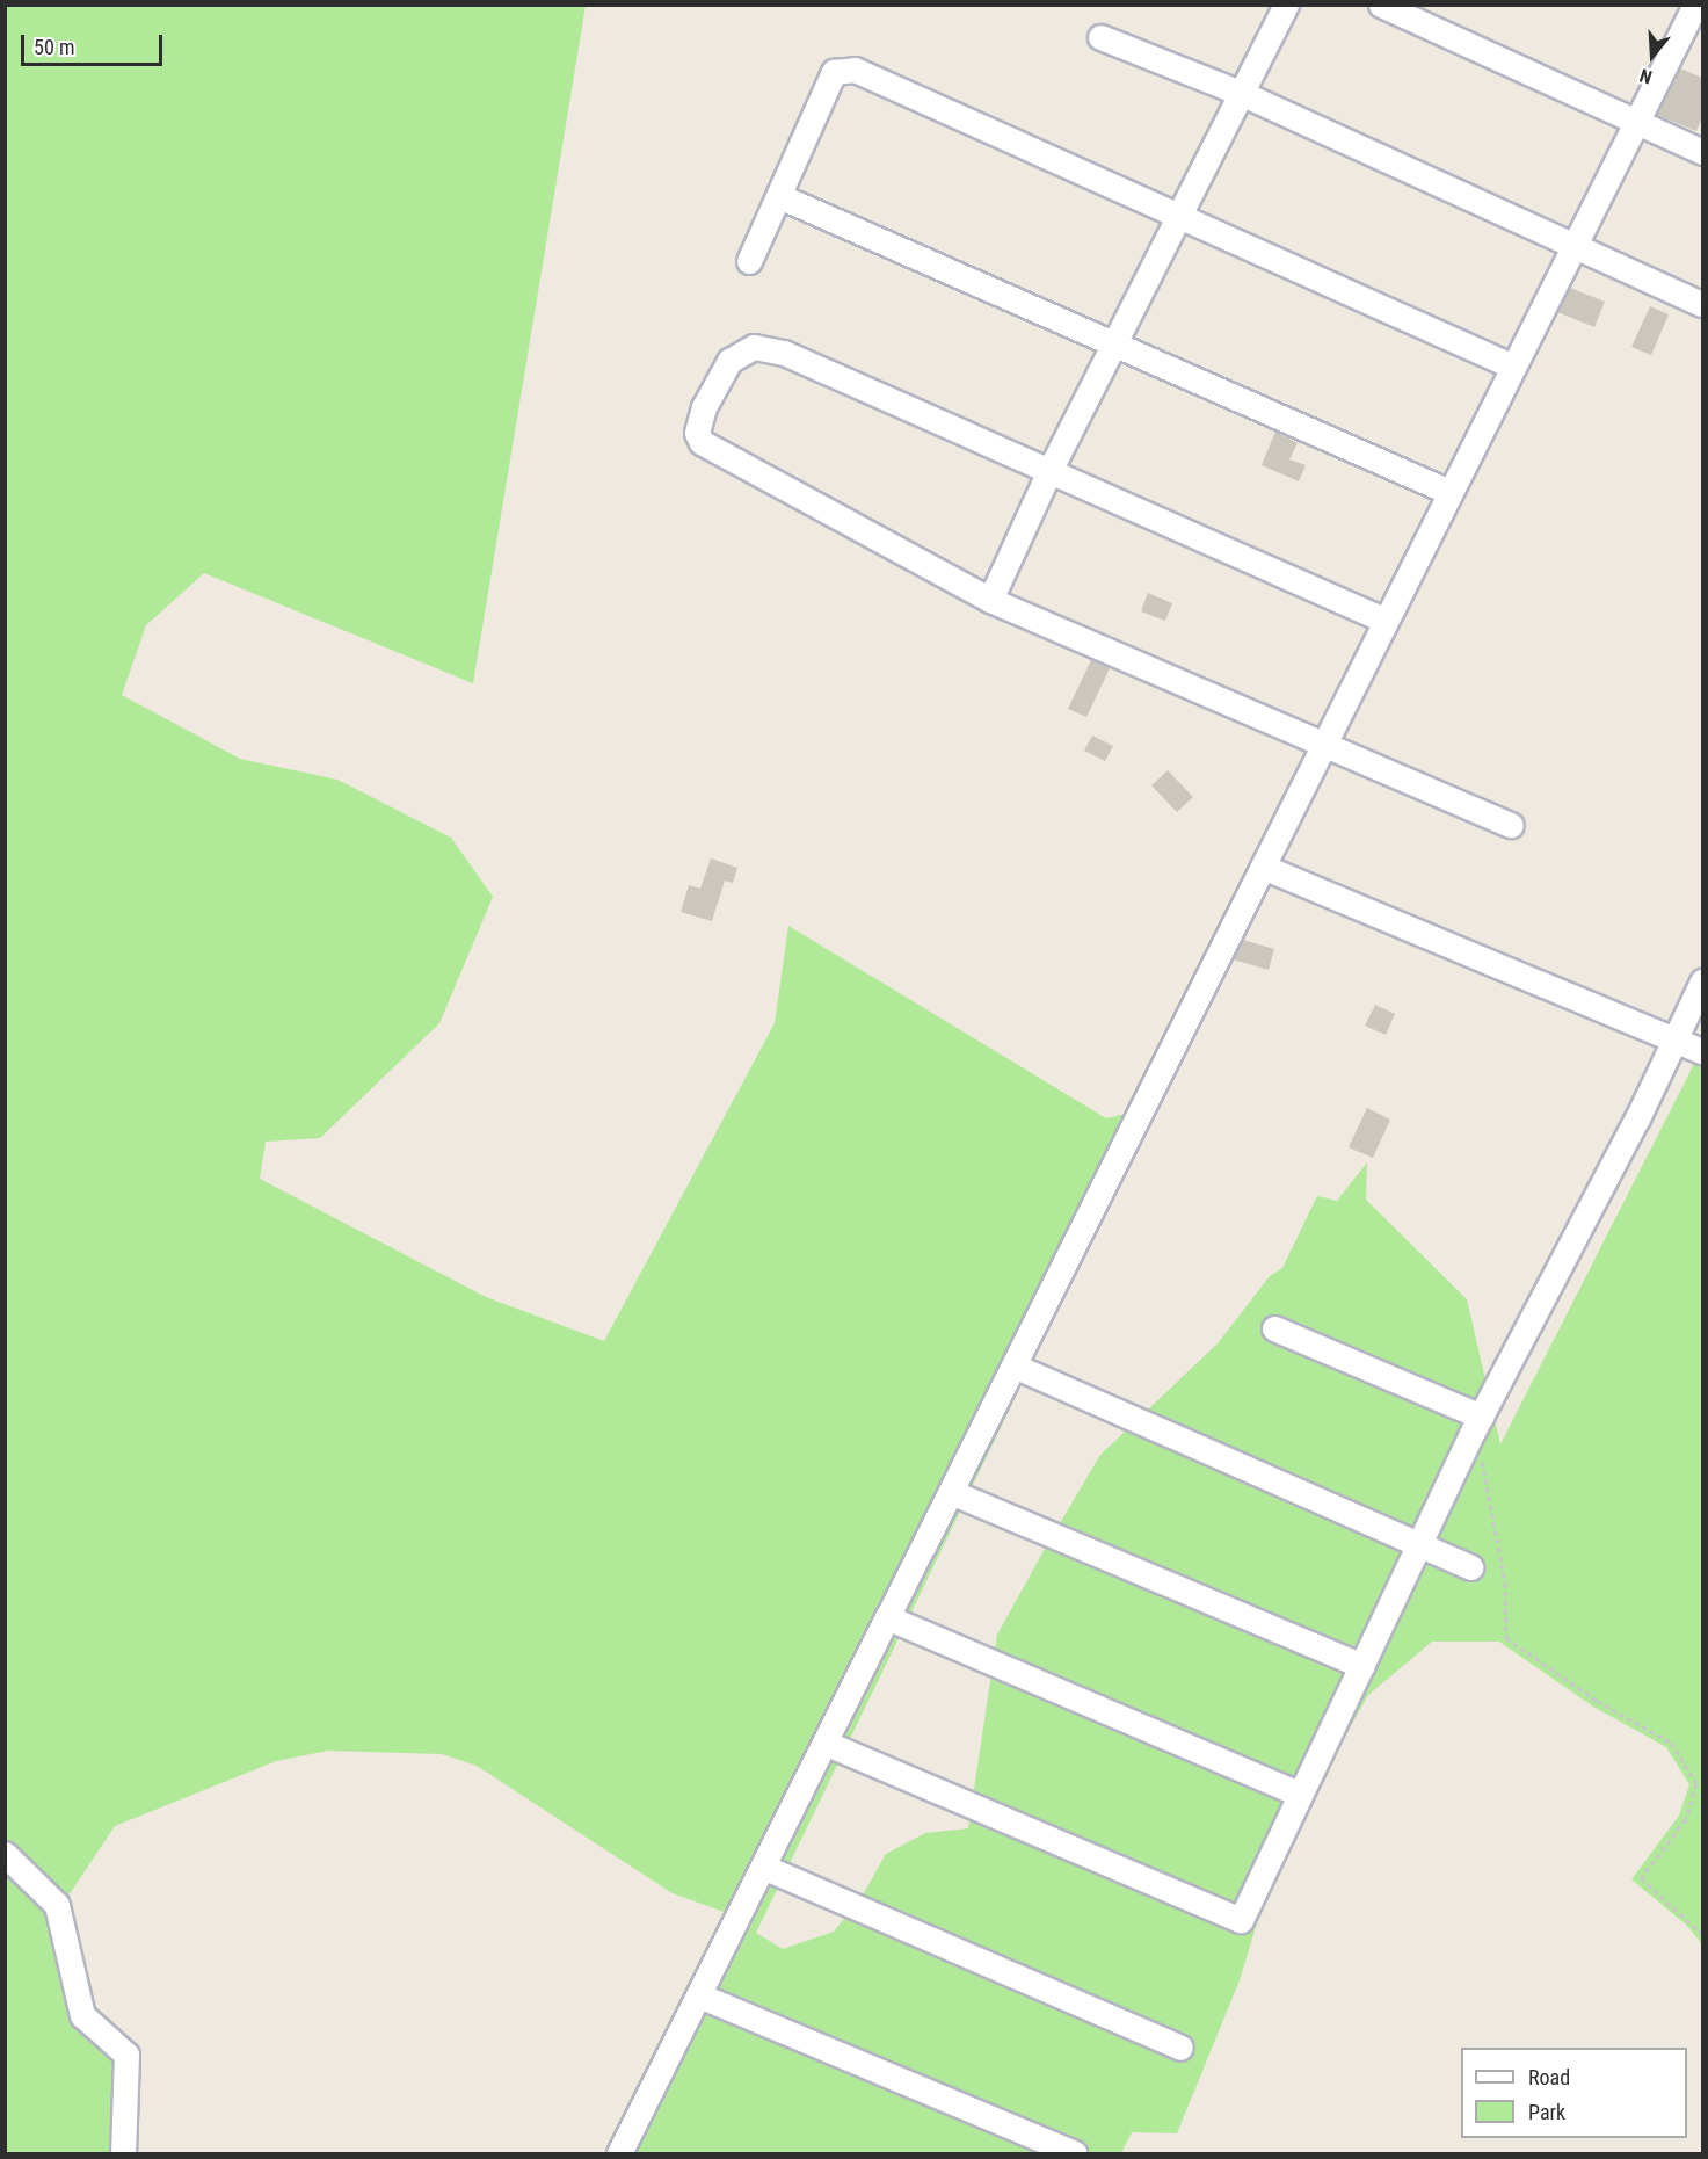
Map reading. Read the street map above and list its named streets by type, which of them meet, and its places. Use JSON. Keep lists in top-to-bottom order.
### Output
{
  "legend": ["Road", "Park"],
  "scale_bar": "50 m",
  "north": "bottom"
}
